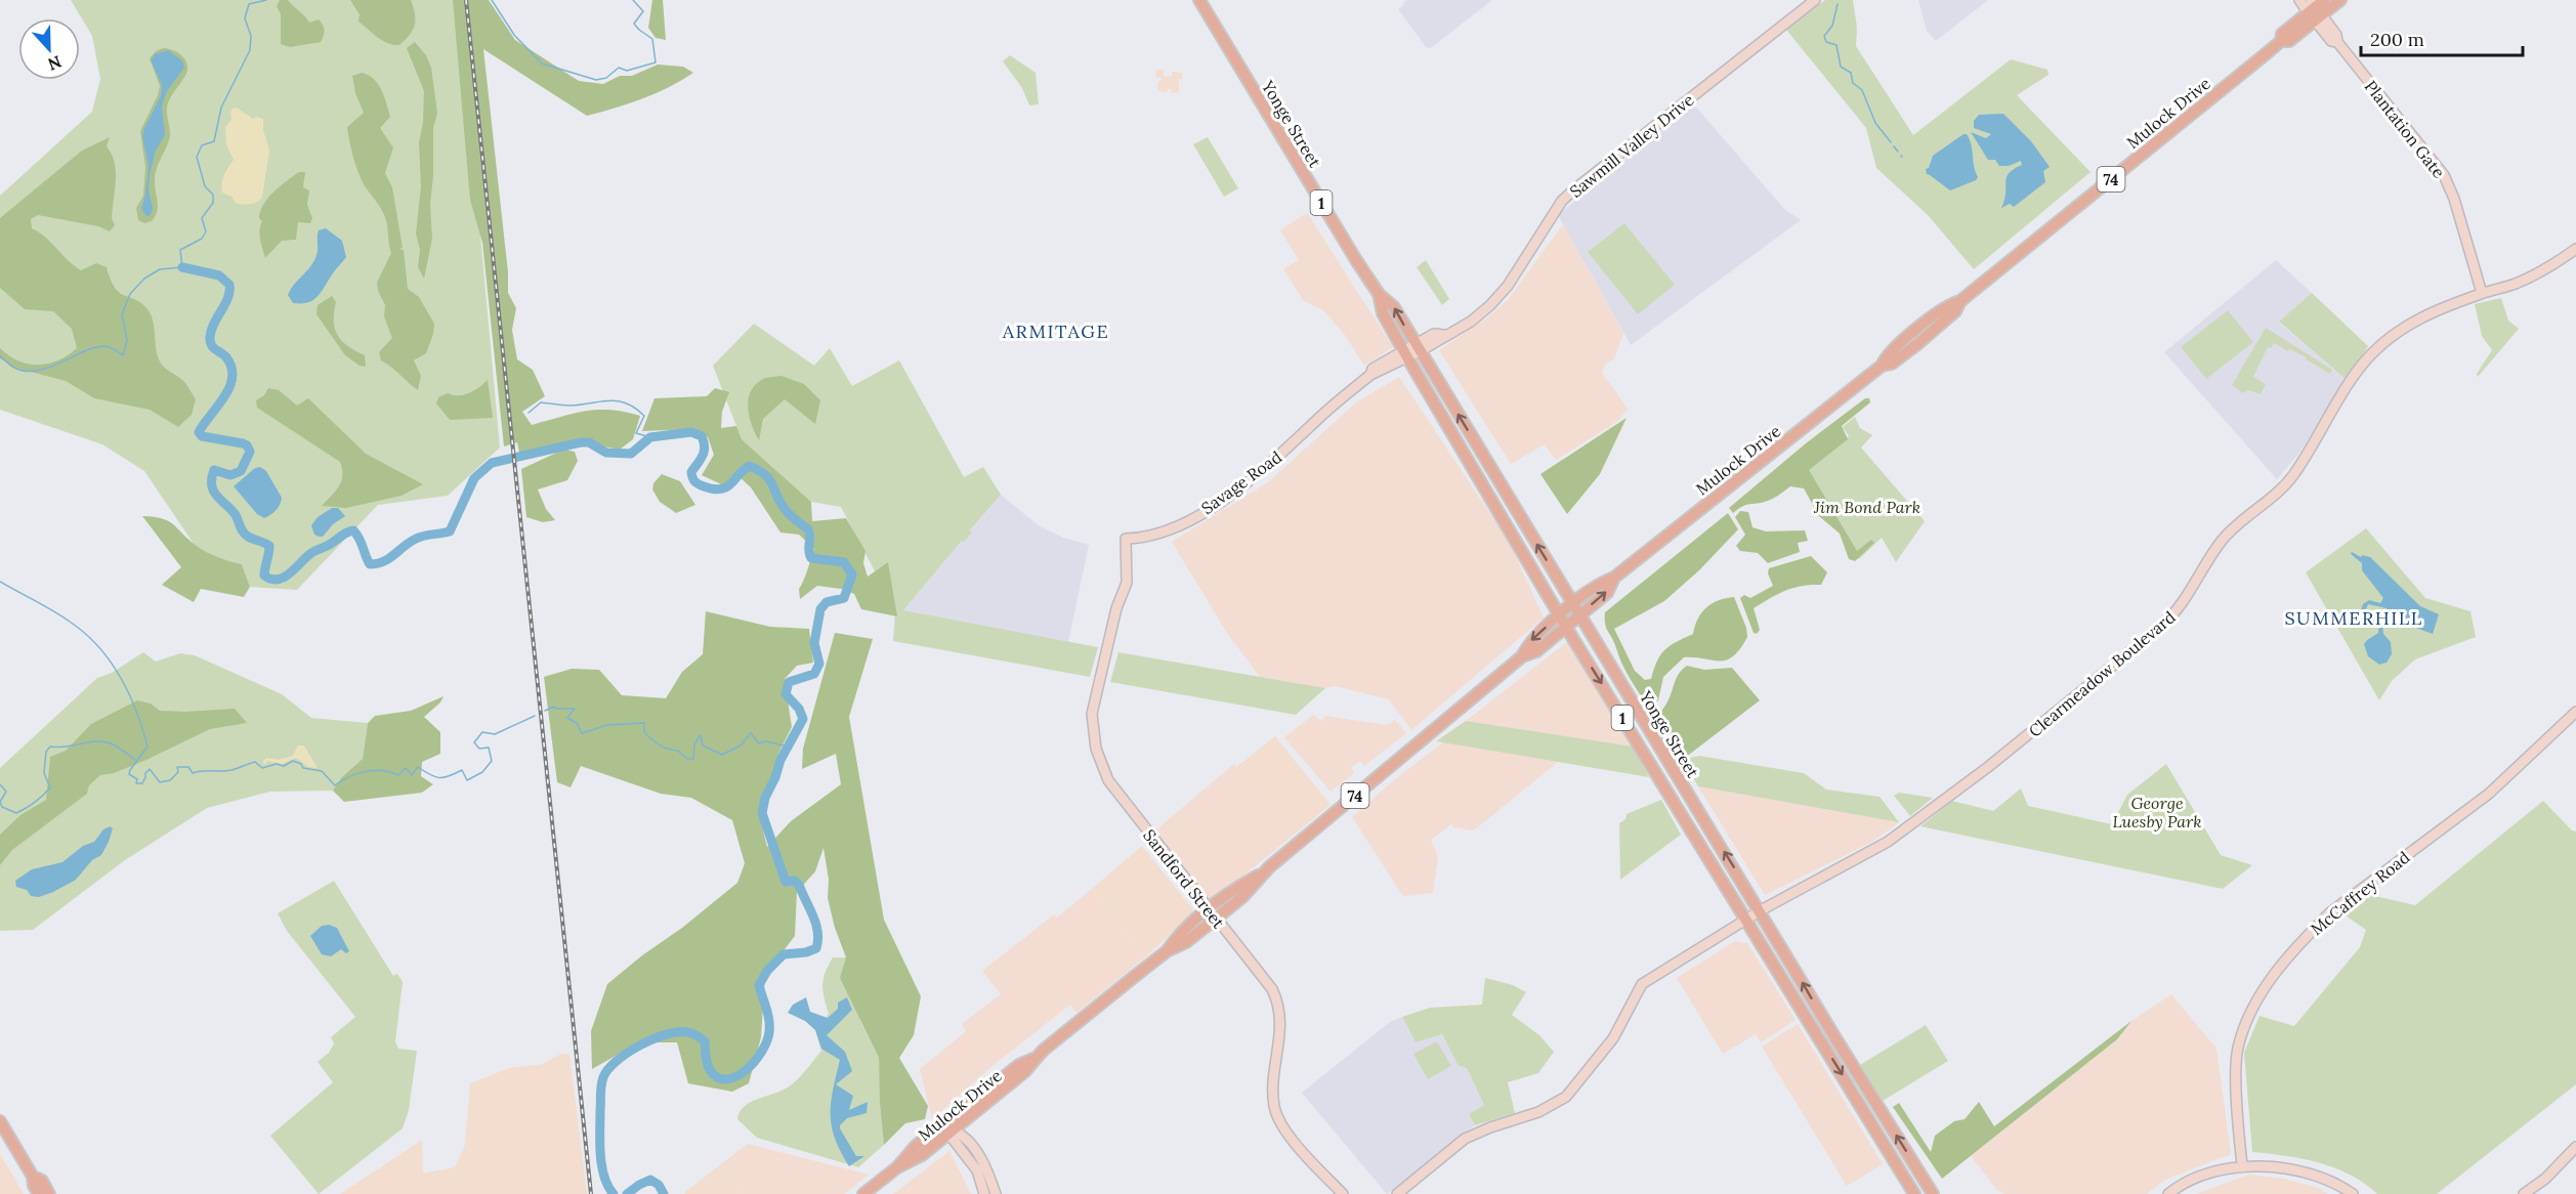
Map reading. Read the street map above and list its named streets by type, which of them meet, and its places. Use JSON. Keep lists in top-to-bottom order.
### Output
{
  "streets": {
    "main road": [
      "Mulock Drive",
      "Yonge Street",
      "74",
      "1"
    ],
    "street": [
      "Plantation Gate",
      "Sawmill Valley Drive",
      "Savage Road",
      "Clearmeadow Boulevard",
      "Sandford Street",
      "McCaffrey Road"
    ]
  },
  "crossings": [
    ["Mulock Drive", "Yonge Street"],
    ["Mulock Drive", "Plantation Gate"],
    ["Mulock Drive", "Sandford Street"],
    ["Yonge Street", "Sawmill Valley Drive"],
    ["Yonge Street", "Savage Road"],
    ["Yonge Street", "Clearmeadow Boulevard"],
    ["Plantation Gate", "Clearmeadow Boulevard"],
    ["Sawmill Valley Drive", "Savage Road"],
    ["Savage Road", "Sandford Street"]
  ],
  "districts": ["ARMITAGE", "SUMMERHILL"],
  "parks": ["Jim Bond Park", "George Luesby Park"],
  "scale_bar": "200 m",
  "north": "bottom"
}
